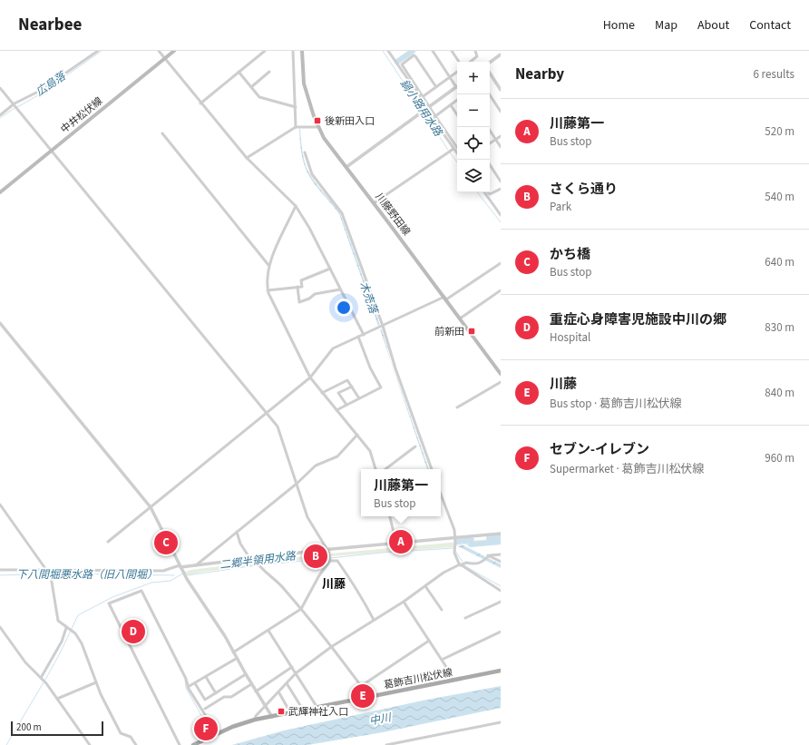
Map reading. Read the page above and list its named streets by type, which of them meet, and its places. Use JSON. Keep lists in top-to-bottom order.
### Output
{
  "streets": {
    "main road": ["中井松伏線", "川藤野田線", "葛飾吉川松伏線"]
  },
  "districts": ["川藤"],
  "water": [
    "広島落",
    "鍋小路用水路",
    "木売落",
    "二郷半領用水路",
    "下八間堀悪水路（旧八間堀）",
    "中川"
  ],
  "places": {
    "transit": ["後新田入口", "前新田", "武輝神社入口"]
  },
  "scale_bar": "200 m",
  "page": {
    "header": "Nearbee",
    "nav": [
      "Home",
      "Map",
      "About",
      "Contact"
    ],
    "heading": ["Nearby", "6 results"],
    "map_buttons": ["+", "−"],
    "list": [
      {
        "mark": "A",
        "name": "川藤第一",
        "note": "Bus stop",
        "value": "520 m"
      },
      {
        "mark": "B",
        "name": "さくら通り",
        "note": "Park",
        "value": "540 m"
      },
      {
        "mark": "C",
        "name": "かち橋",
        "note": "Bus stop",
        "value": "640 m"
      },
      {
        "mark": "D",
        "name": "重症心身障害児施設中川の郷",
        "note": "Hospital",
        "value": "830 m"
      },
      {
        "mark": "E",
        "name": "川藤",
        "note": "Bus stop · 葛飾吉川松伏線",
        "value": "840 m"
      },
      {
        "mark": "F",
        "name": "セブン-イレブン",
        "note": "Supermarket · 葛飾吉川松伏線",
        "value": "960 m"
      }
    ],
    "popup": ["川藤第一", "Bus stop"],
    "pins": [
      "A",
      "C",
      "B",
      "D",
      "E",
      "F"
    ],
    "scale": "200 m"
  }
}
